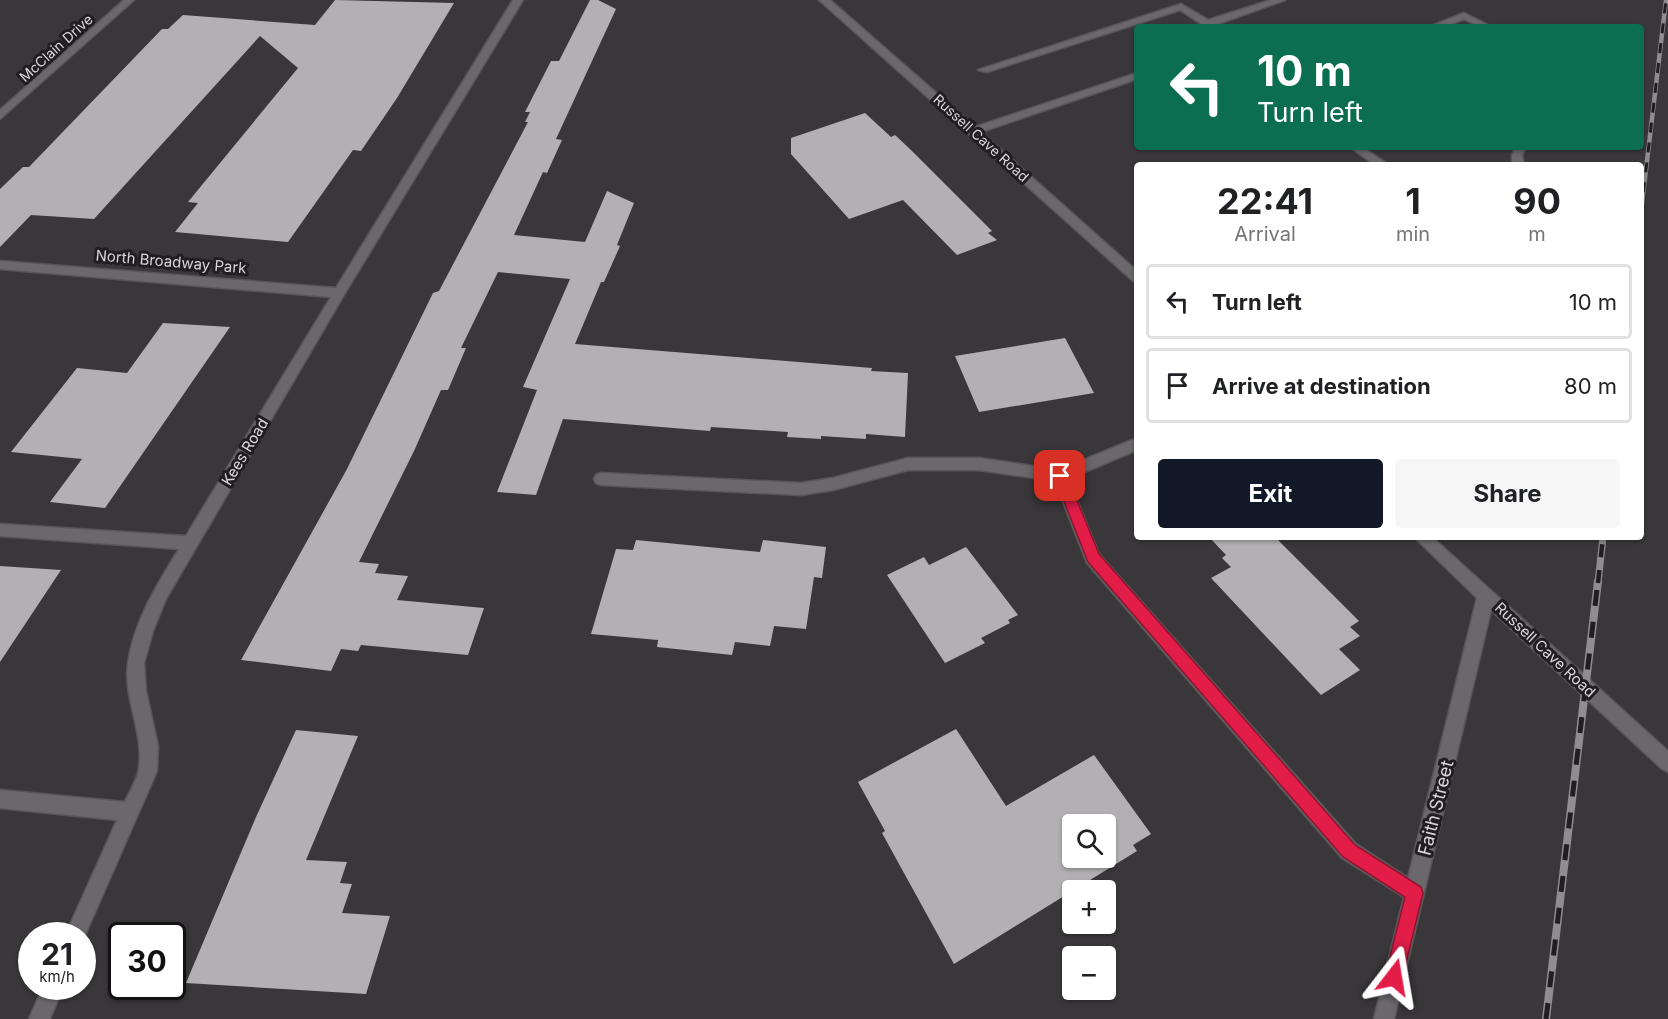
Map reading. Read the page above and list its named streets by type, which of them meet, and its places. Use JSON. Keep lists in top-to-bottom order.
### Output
{
  "streets": {
    "street": [
      "McClain Drive",
      "Russell Cave Road",
      "North Broadway Park",
      "Kees Road",
      "Faith Street"
    ]
  },
  "crossings": [
    ["Russell Cave Road", "Faith Street"],
    ["North Broadway Park", "Kees Road"]
  ],
  "page": {
    "turn": ["10 m", "Turn left"],
    "eta": [
      "22:41",
      "Arrival",
      "1",
      "min",
      "90",
      "m"
    ],
    "list": [
      {
        "name": "Turn left",
        "value": "10 m"
      },
      {
        "name": "Arrive at destination",
        "value": "80 m"
      }
    ],
    "buttons": ["Exit", "Share"],
    "map_buttons": ["+", "−"],
    "speed": "21 km/h",
    "limit": "30"
  }
}
